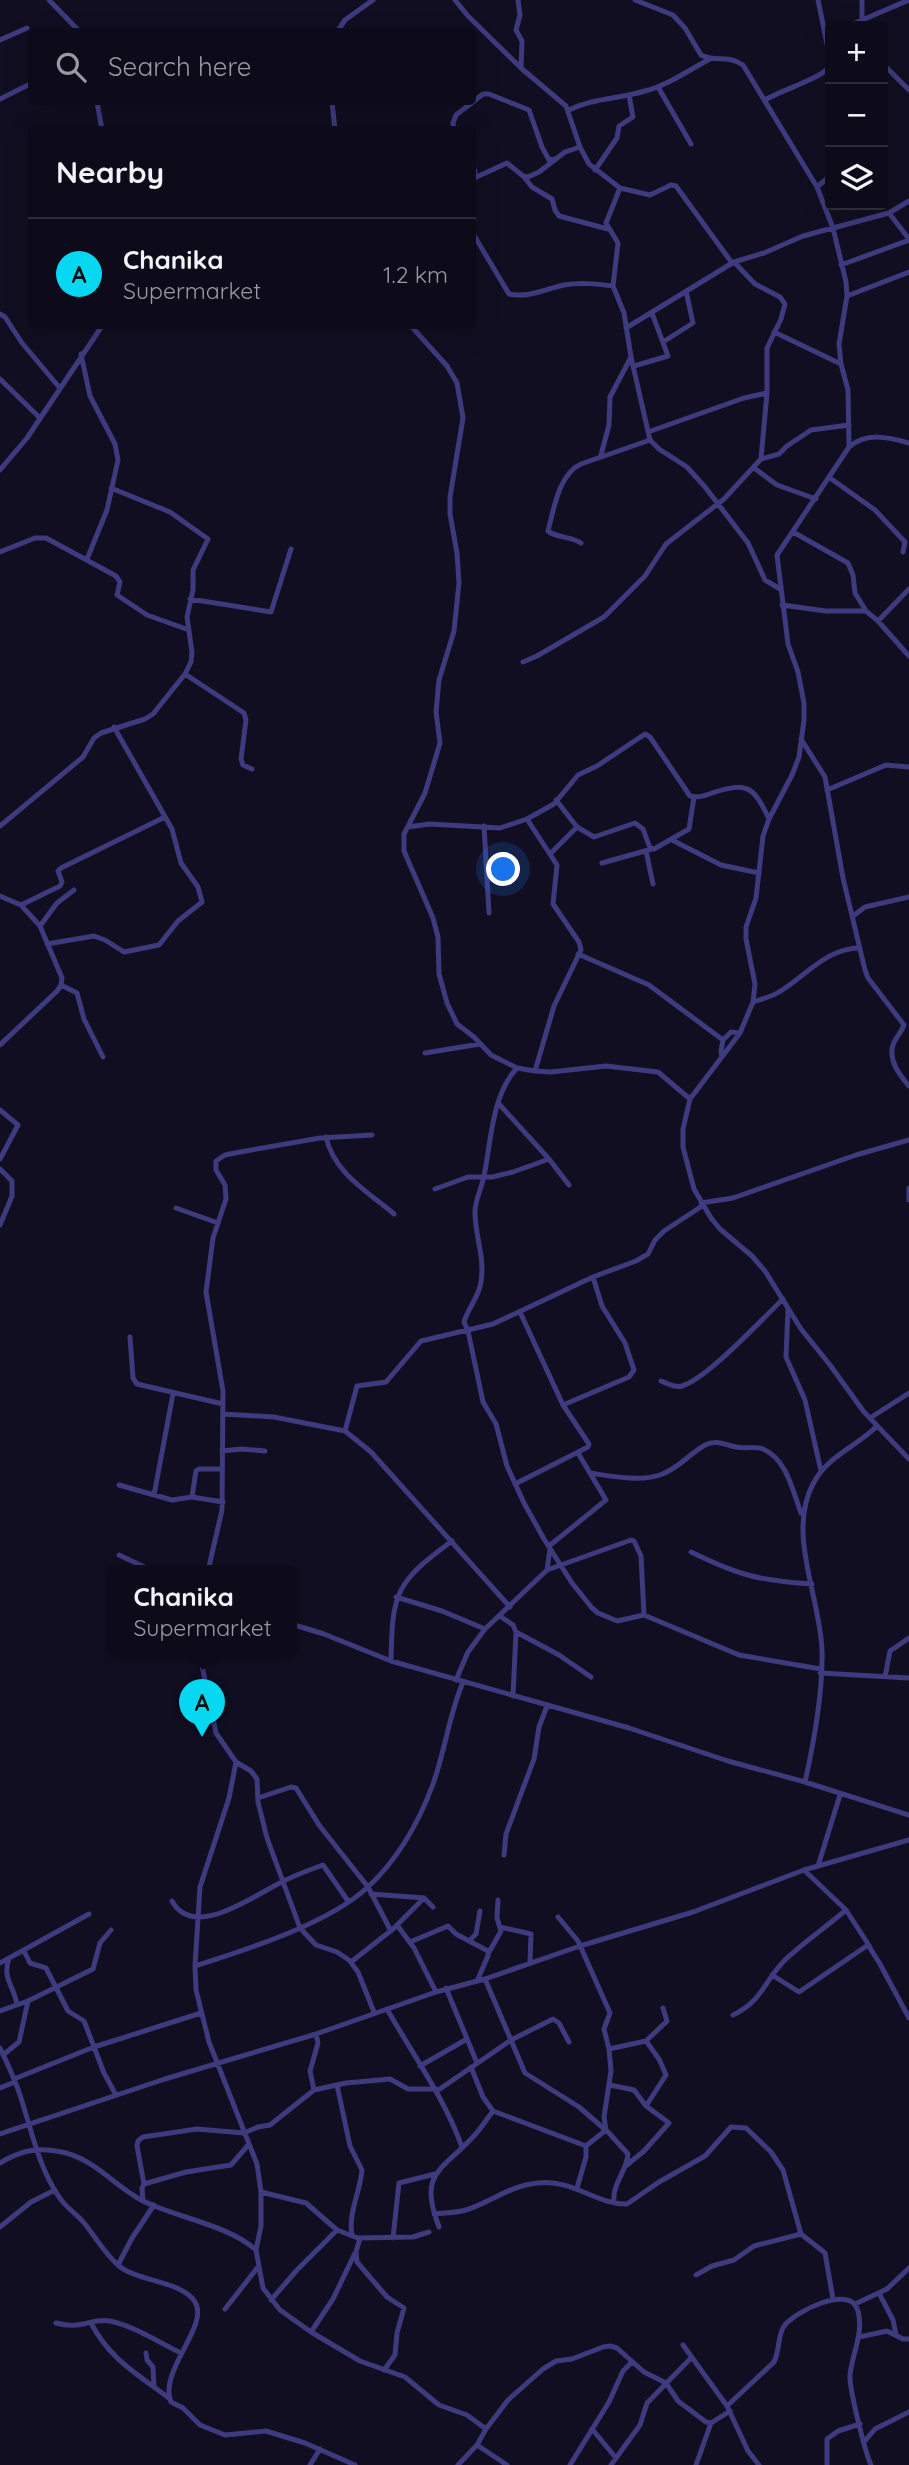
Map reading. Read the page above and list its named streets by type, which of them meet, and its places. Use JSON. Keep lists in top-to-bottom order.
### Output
{
  "page": {
    "map_buttons": ["+", "−"],
    "search": "Search here",
    "heading": "Nearby",
    "list": [
      {
        "mark": "A",
        "name": "Chanika",
        "note": "Supermarket",
        "value": "1.2 km"
      }
    ],
    "popup": ["Chanika", "Supermarket"],
    "pins": "A"
  }
}
